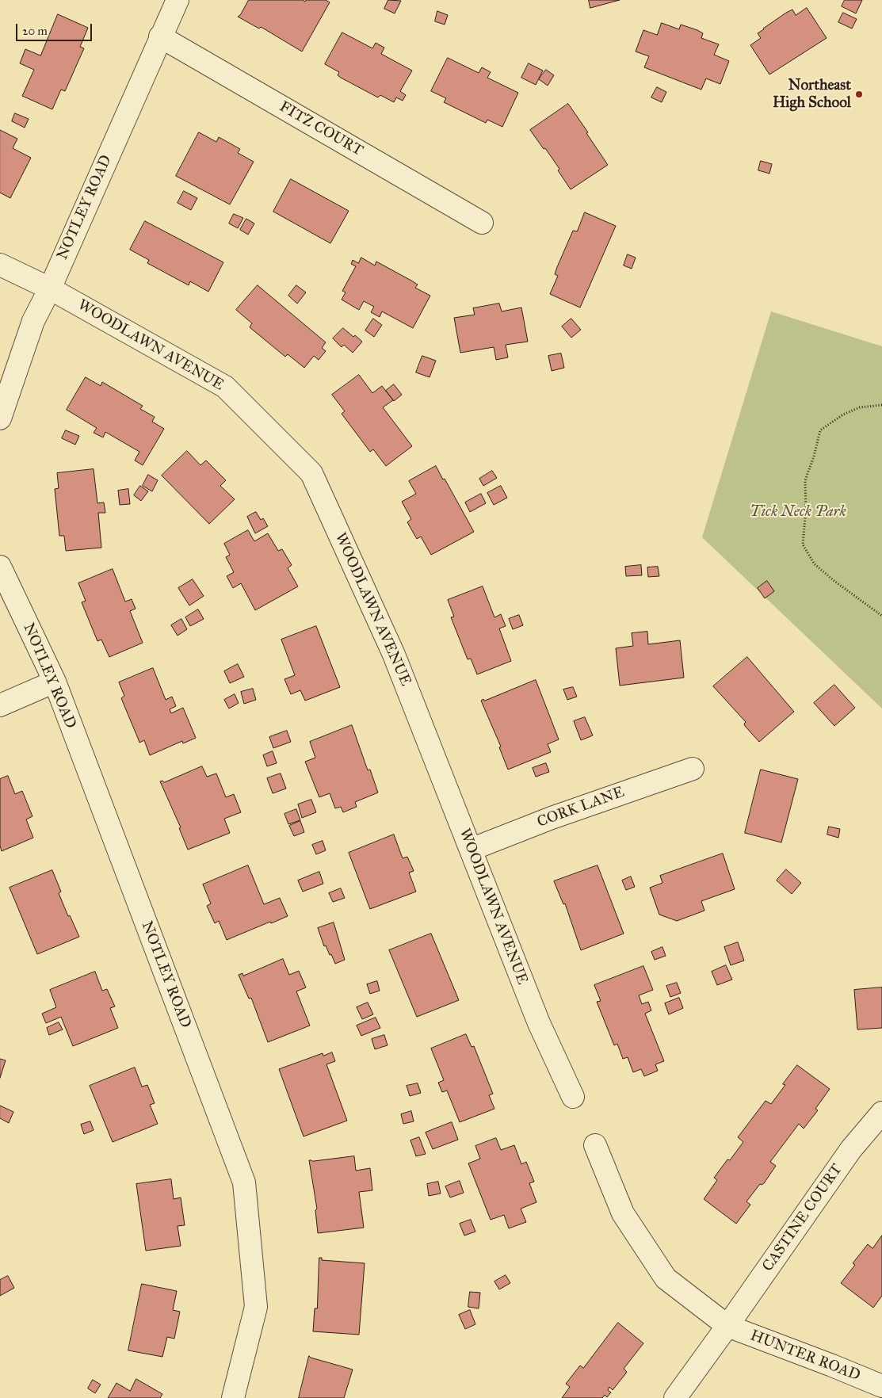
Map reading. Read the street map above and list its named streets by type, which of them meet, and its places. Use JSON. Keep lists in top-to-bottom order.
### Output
{
  "streets": {
    "street": [
      "FITZ COURT",
      "NOTLEY ROAD",
      "WOODLAWN AVENUE",
      "CORK LANE",
      "CASTINE COURT",
      "HUNTER ROAD"
    ]
  },
  "crossings": [
    ["FITZ COURT", "NOTLEY ROAD"],
    ["NOTLEY ROAD", "WOODLAWN AVENUE"],
    ["WOODLAWN AVENUE", "CORK LANE"],
    ["CASTINE COURT", "HUNTER ROAD"]
  ],
  "parks": ["Tick Neck Park"],
  "places": ["Northeast High School"],
  "scale_bar": "20 m"
}
